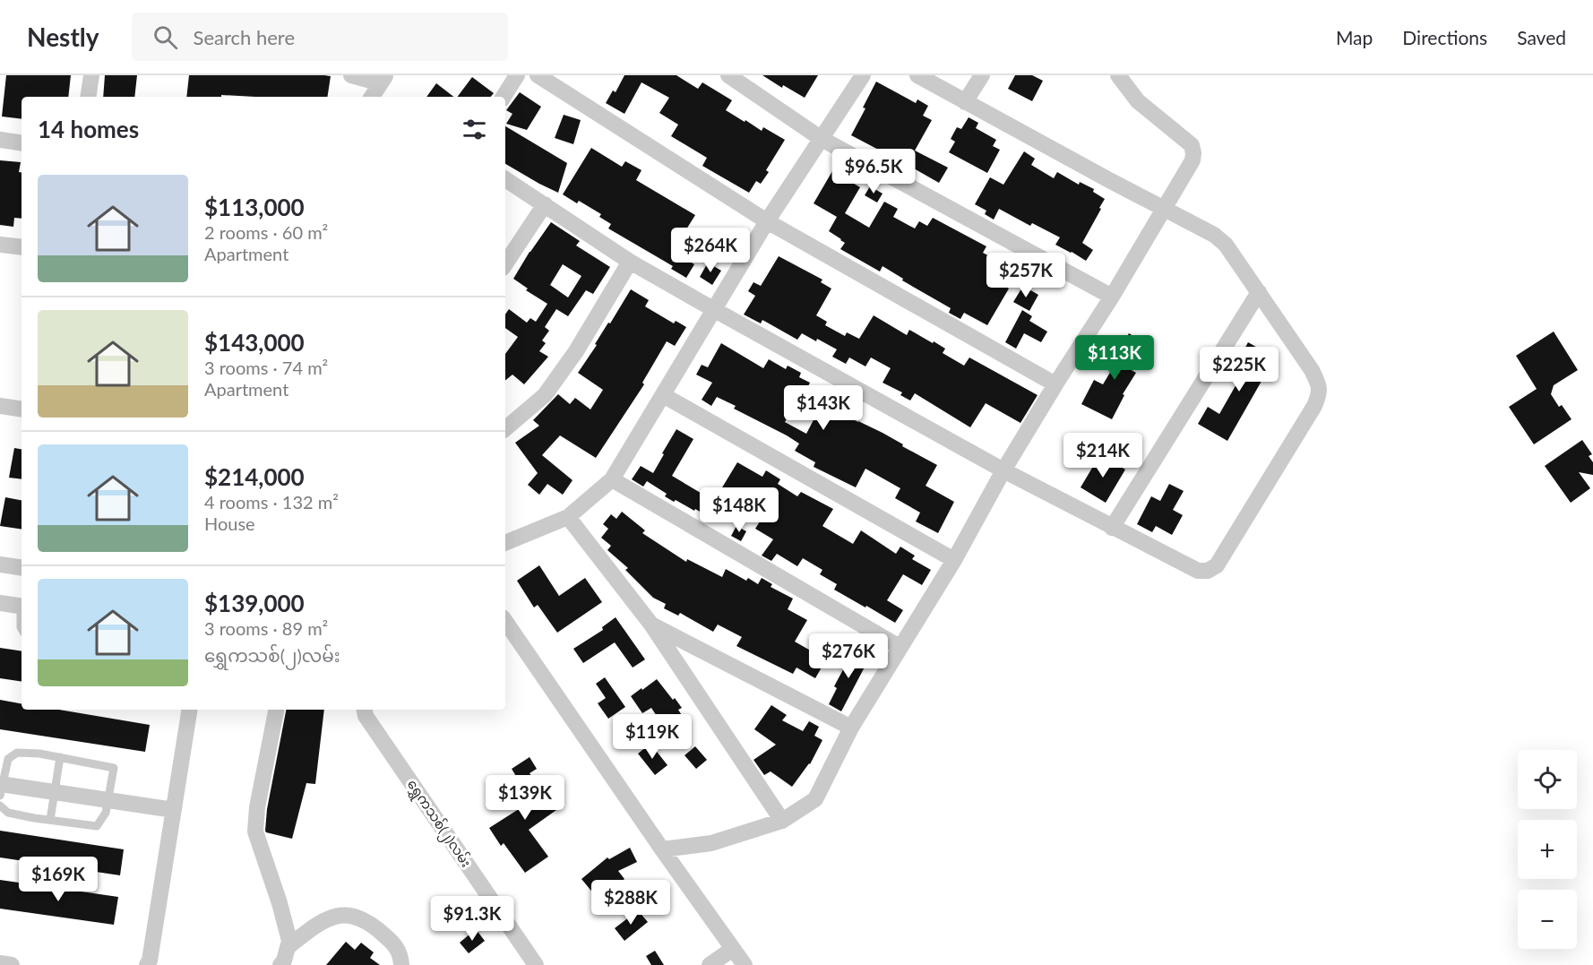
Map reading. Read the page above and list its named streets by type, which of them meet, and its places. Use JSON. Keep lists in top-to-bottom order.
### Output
{
  "streets": {
    "street": ["ရွှေကသစ်(၂)လမ်း"]
  },
  "page": {
    "header": "Nestly",
    "search": "Search here",
    "nav": ["Map", "Directions", "Saved"],
    "heading": "14 homes",
    "price": [
      "$96.5K",
      "$264K",
      "$257K",
      "$113K",
      "$225K",
      "$143K",
      "$214K",
      "$148K",
      "$276K",
      "$119K",
      "$139K",
      "$169K",
      "$288K",
      "$91.3K"
    ],
    "list": [
      {
        "name": "$113,000",
        "note": "2 rooms · 60 m² · Apartment"
      },
      {
        "name": "$143,000",
        "note": "3 rooms · 74 m² · Apartment"
      },
      {
        "name": "$214,000",
        "note": "4 rooms · 132 m² · House"
      },
      {
        "name": "$139,000",
        "note": "3 rooms · 89 m² · ရွှေကသစ်(၂)လမ်း"
      }
    ],
    "map_buttons": ["+", "−"]
  }
}
